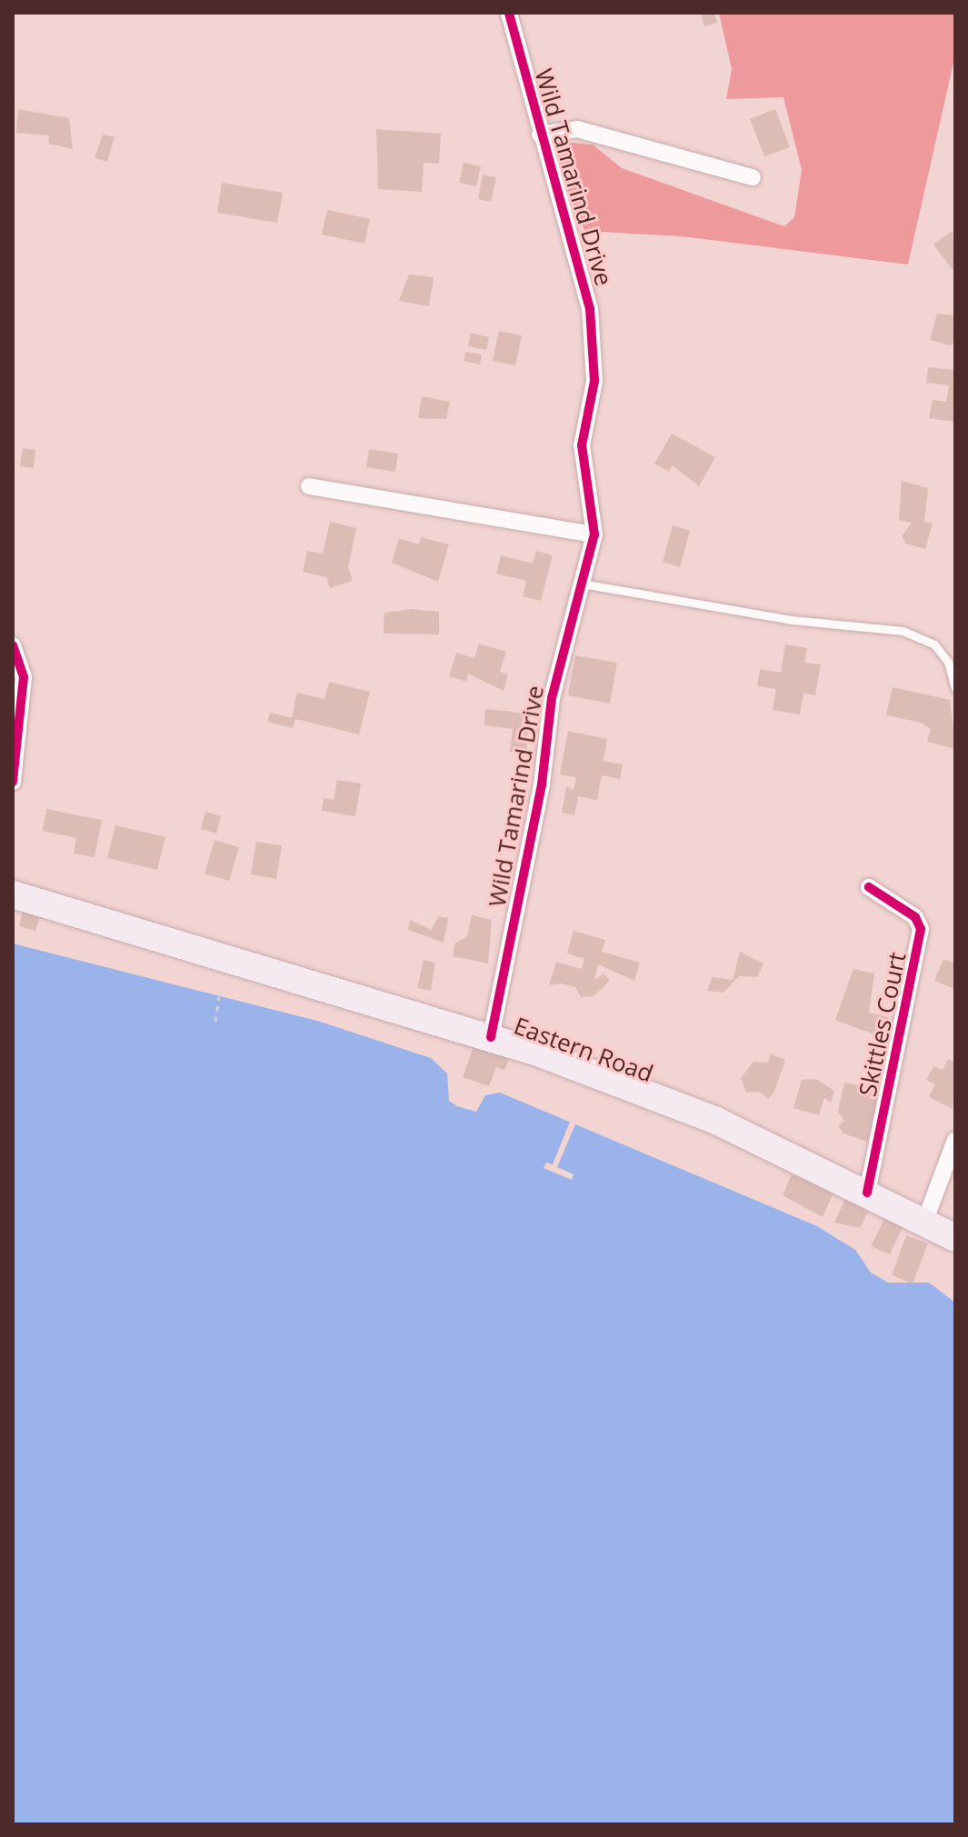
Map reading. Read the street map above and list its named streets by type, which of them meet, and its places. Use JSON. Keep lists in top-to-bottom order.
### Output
{
  "streets": {
    "highway": ["Eastern Road"],
    "street": ["Wild Tamarind Drive", "Skittles Court"]
  },
  "crossings": [
    ["Wild Tamarind Drive", "Eastern Road"],
    ["Skittles Court", "Eastern Road"]
  ]
}
